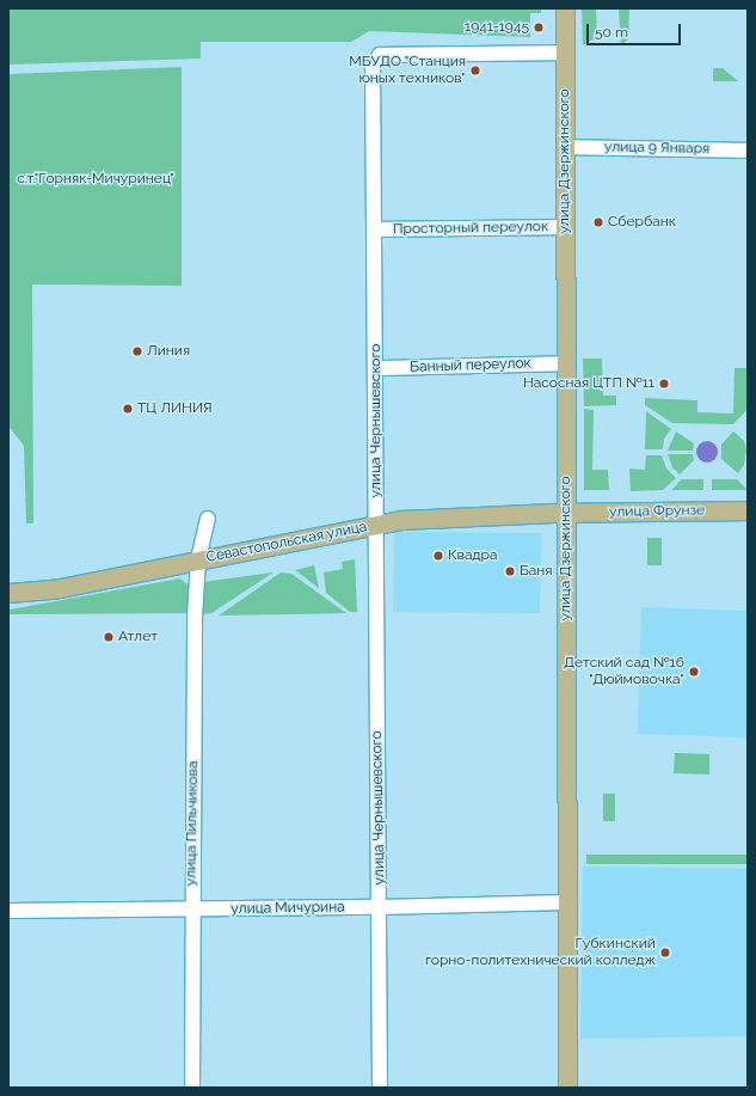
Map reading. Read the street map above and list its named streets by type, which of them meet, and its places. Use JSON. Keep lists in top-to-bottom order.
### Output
{
  "streets": {
    "main road": ["улица Дзержинского", "улица Фрунзе", "Севастопольская улица"],
    "street": [
      "улица 9 Января",
      "Просторный переулок",
      "Банный переулок",
      "улица Чернышевского",
      "улица Пильчикова",
      "улица Мичурина"
    ]
  },
  "crossings": [
    ["улица 9 Января", "улица Дзержинского"],
    ["улица Дзержинского", "Просторный переулок"],
    ["улица Дзержинского", "Банный переулок"],
    ["улица Дзержинского", "улица Чернышевского"],
    ["улица Дзержинского", "улица Фрунзе"],
    ["улица Дзержинского", "Севастопольская улица"],
    ["улица Дзержинского", "улица Мичурина"],
    ["Просторный переулок", "улица Чернышевского"],
    ["Банный переулок", "улица Чернышевского"],
    ["улица Чернышевского", "Севастопольская улица"],
    ["улица Чернышевского", "улица Мичурина"],
    ["улица Фрунзе", "Севастопольская улица"],
    ["Севастопольская улица", "улица Пильчикова"],
    ["улица Пильчикова", "улица Мичурина"]
  ],
  "parks": ["с.т.\"Горняк-Мичуринец\""],
  "places": [
    "1941-1945",
    "МБУДО \"Станция юных техников\"",
    "Сбербанк",
    "Линия",
    "Насосная ЦТП №11",
    "ТЦ ЛИНИЯ",
    "Квадра",
    "Баня",
    "Атлет",
    "Детский сад №16 \"Дюймовочка\"",
    "Губкинский горно-политехнический колледж"
  ],
  "scale_bar": "50 m"
}
